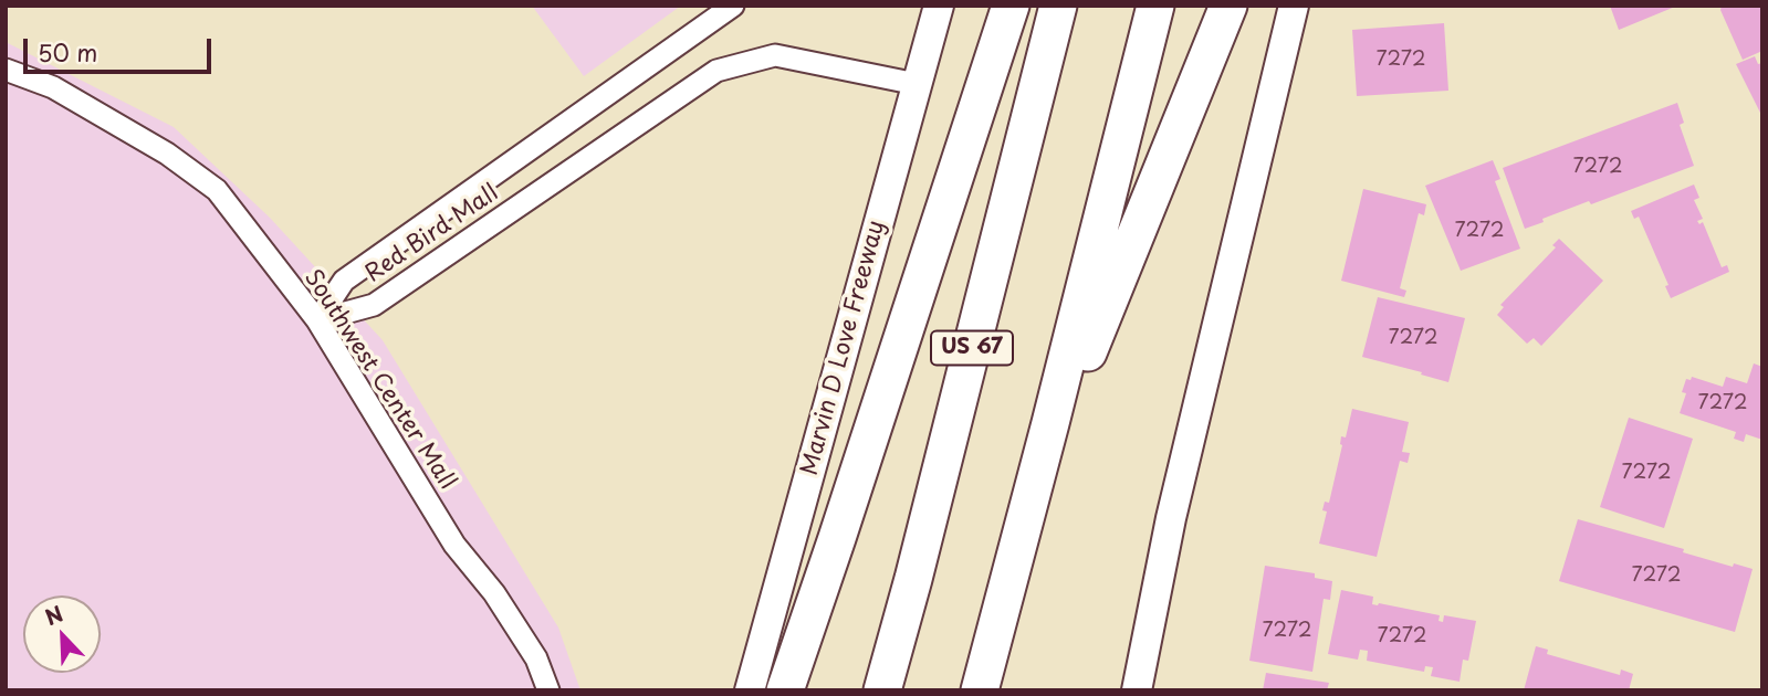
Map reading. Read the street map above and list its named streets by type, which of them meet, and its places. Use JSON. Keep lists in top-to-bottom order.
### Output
{
  "streets": {
    "highway": ["US 67"],
    "main road": ["Marvin D Love Freeway"],
    "street": ["Red Bird Mall", "Southwest Center Mall"]
  },
  "crossings": [
    ["Red Bird Mall", "Marvin D Love Freeway"],
    ["Red Bird Mall", "Southwest Center Mall"]
  ],
  "house_numbers": [
    "7272",
    "7272",
    "7272",
    "7272",
    "7272",
    "7272",
    "7272",
    "7272",
    "7272"
  ],
  "scale_bar": "50 m",
  "north": "top left"
}
